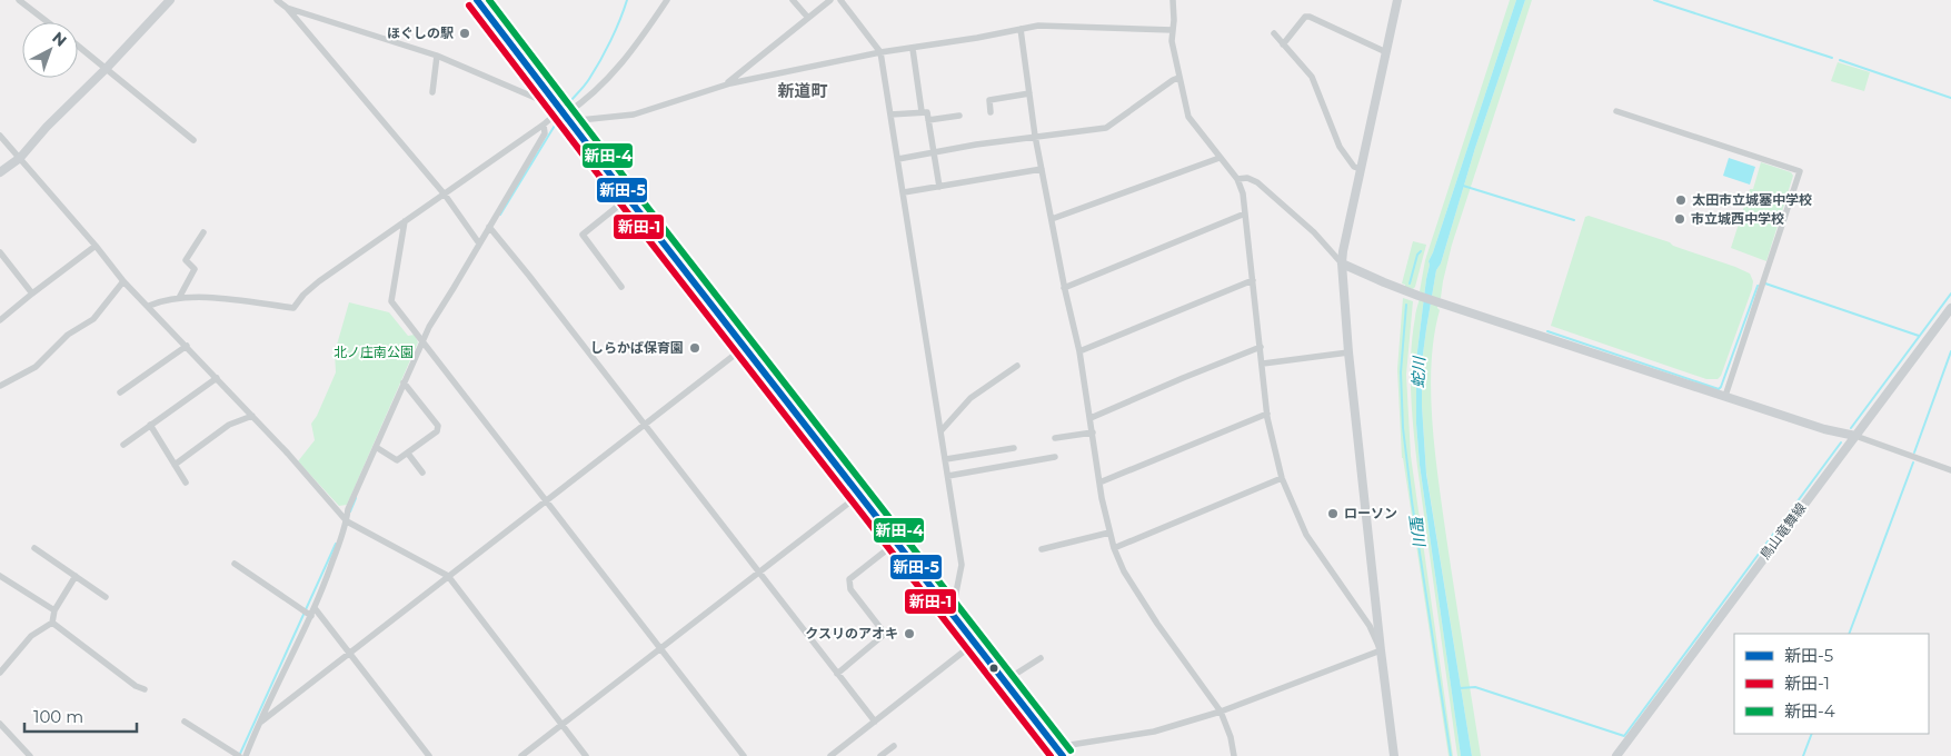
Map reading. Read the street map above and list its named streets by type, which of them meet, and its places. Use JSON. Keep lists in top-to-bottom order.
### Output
{
  "streets": {
    "street": ["鳥山竜舞線"]
  },
  "districts": ["新道町"],
  "water": ["蛇川", "聖川"],
  "parks": ["北ノ庄南公園"],
  "places": [
    "ほぐしの駅",
    "太田市立城塞中学校",
    "市立城西中学校",
    "しらかば保育園",
    "ローソン",
    "クスリのアオキ"
  ],
  "lines": ["transit line 新田-5", "transit line 新田-4", "transit line 新田-1"],
  "legend": ["新田-5", "新田-1", "新田-4"],
  "scale_bar": "100 m",
  "north": "top right"
}
